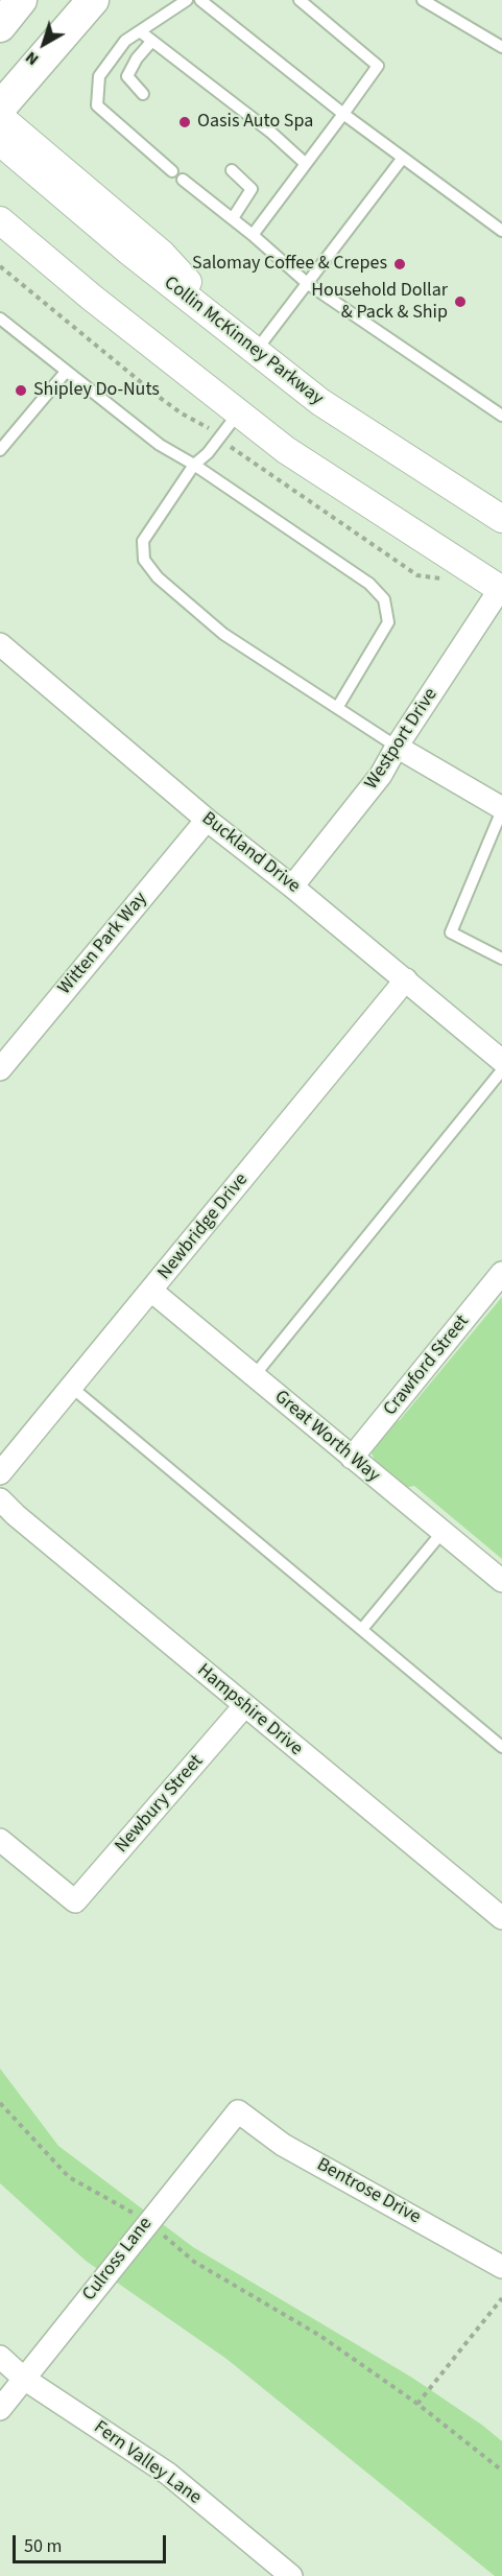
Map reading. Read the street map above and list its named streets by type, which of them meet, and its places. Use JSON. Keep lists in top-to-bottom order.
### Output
{
  "streets": {
    "street": [
      "Collin McKinney Parkway",
      "Westport Drive",
      "Buckland Drive",
      "Witten Park Way",
      "Newbridge Drive",
      "Crawford Street",
      "Great Worth Way",
      "Hampshire Drive",
      "Newbury Street",
      "Bentrose Drive",
      "Culross Lane",
      "Fern Valley Lane"
    ]
  },
  "crossings": [
    ["Westport Drive", "Buckland Drive"],
    ["Buckland Drive", "Witten Park Way"],
    ["Buckland Drive", "Newbridge Drive"],
    ["Newbridge Drive", "Great Worth Way"],
    ["Crawford Street", "Great Worth Way"],
    ["Hampshire Drive", "Newbury Street"],
    ["Bentrose Drive", "Culross Lane"],
    ["Culross Lane", "Fern Valley Lane"]
  ],
  "places": [
    "Oasis Auto Spa",
    "Salomay Coffee & Crepes",
    "Household Dollar & Pack & Ship",
    "Shipley Do-Nuts"
  ],
  "scale_bar": "50 m",
  "north": "bottom left"
}
